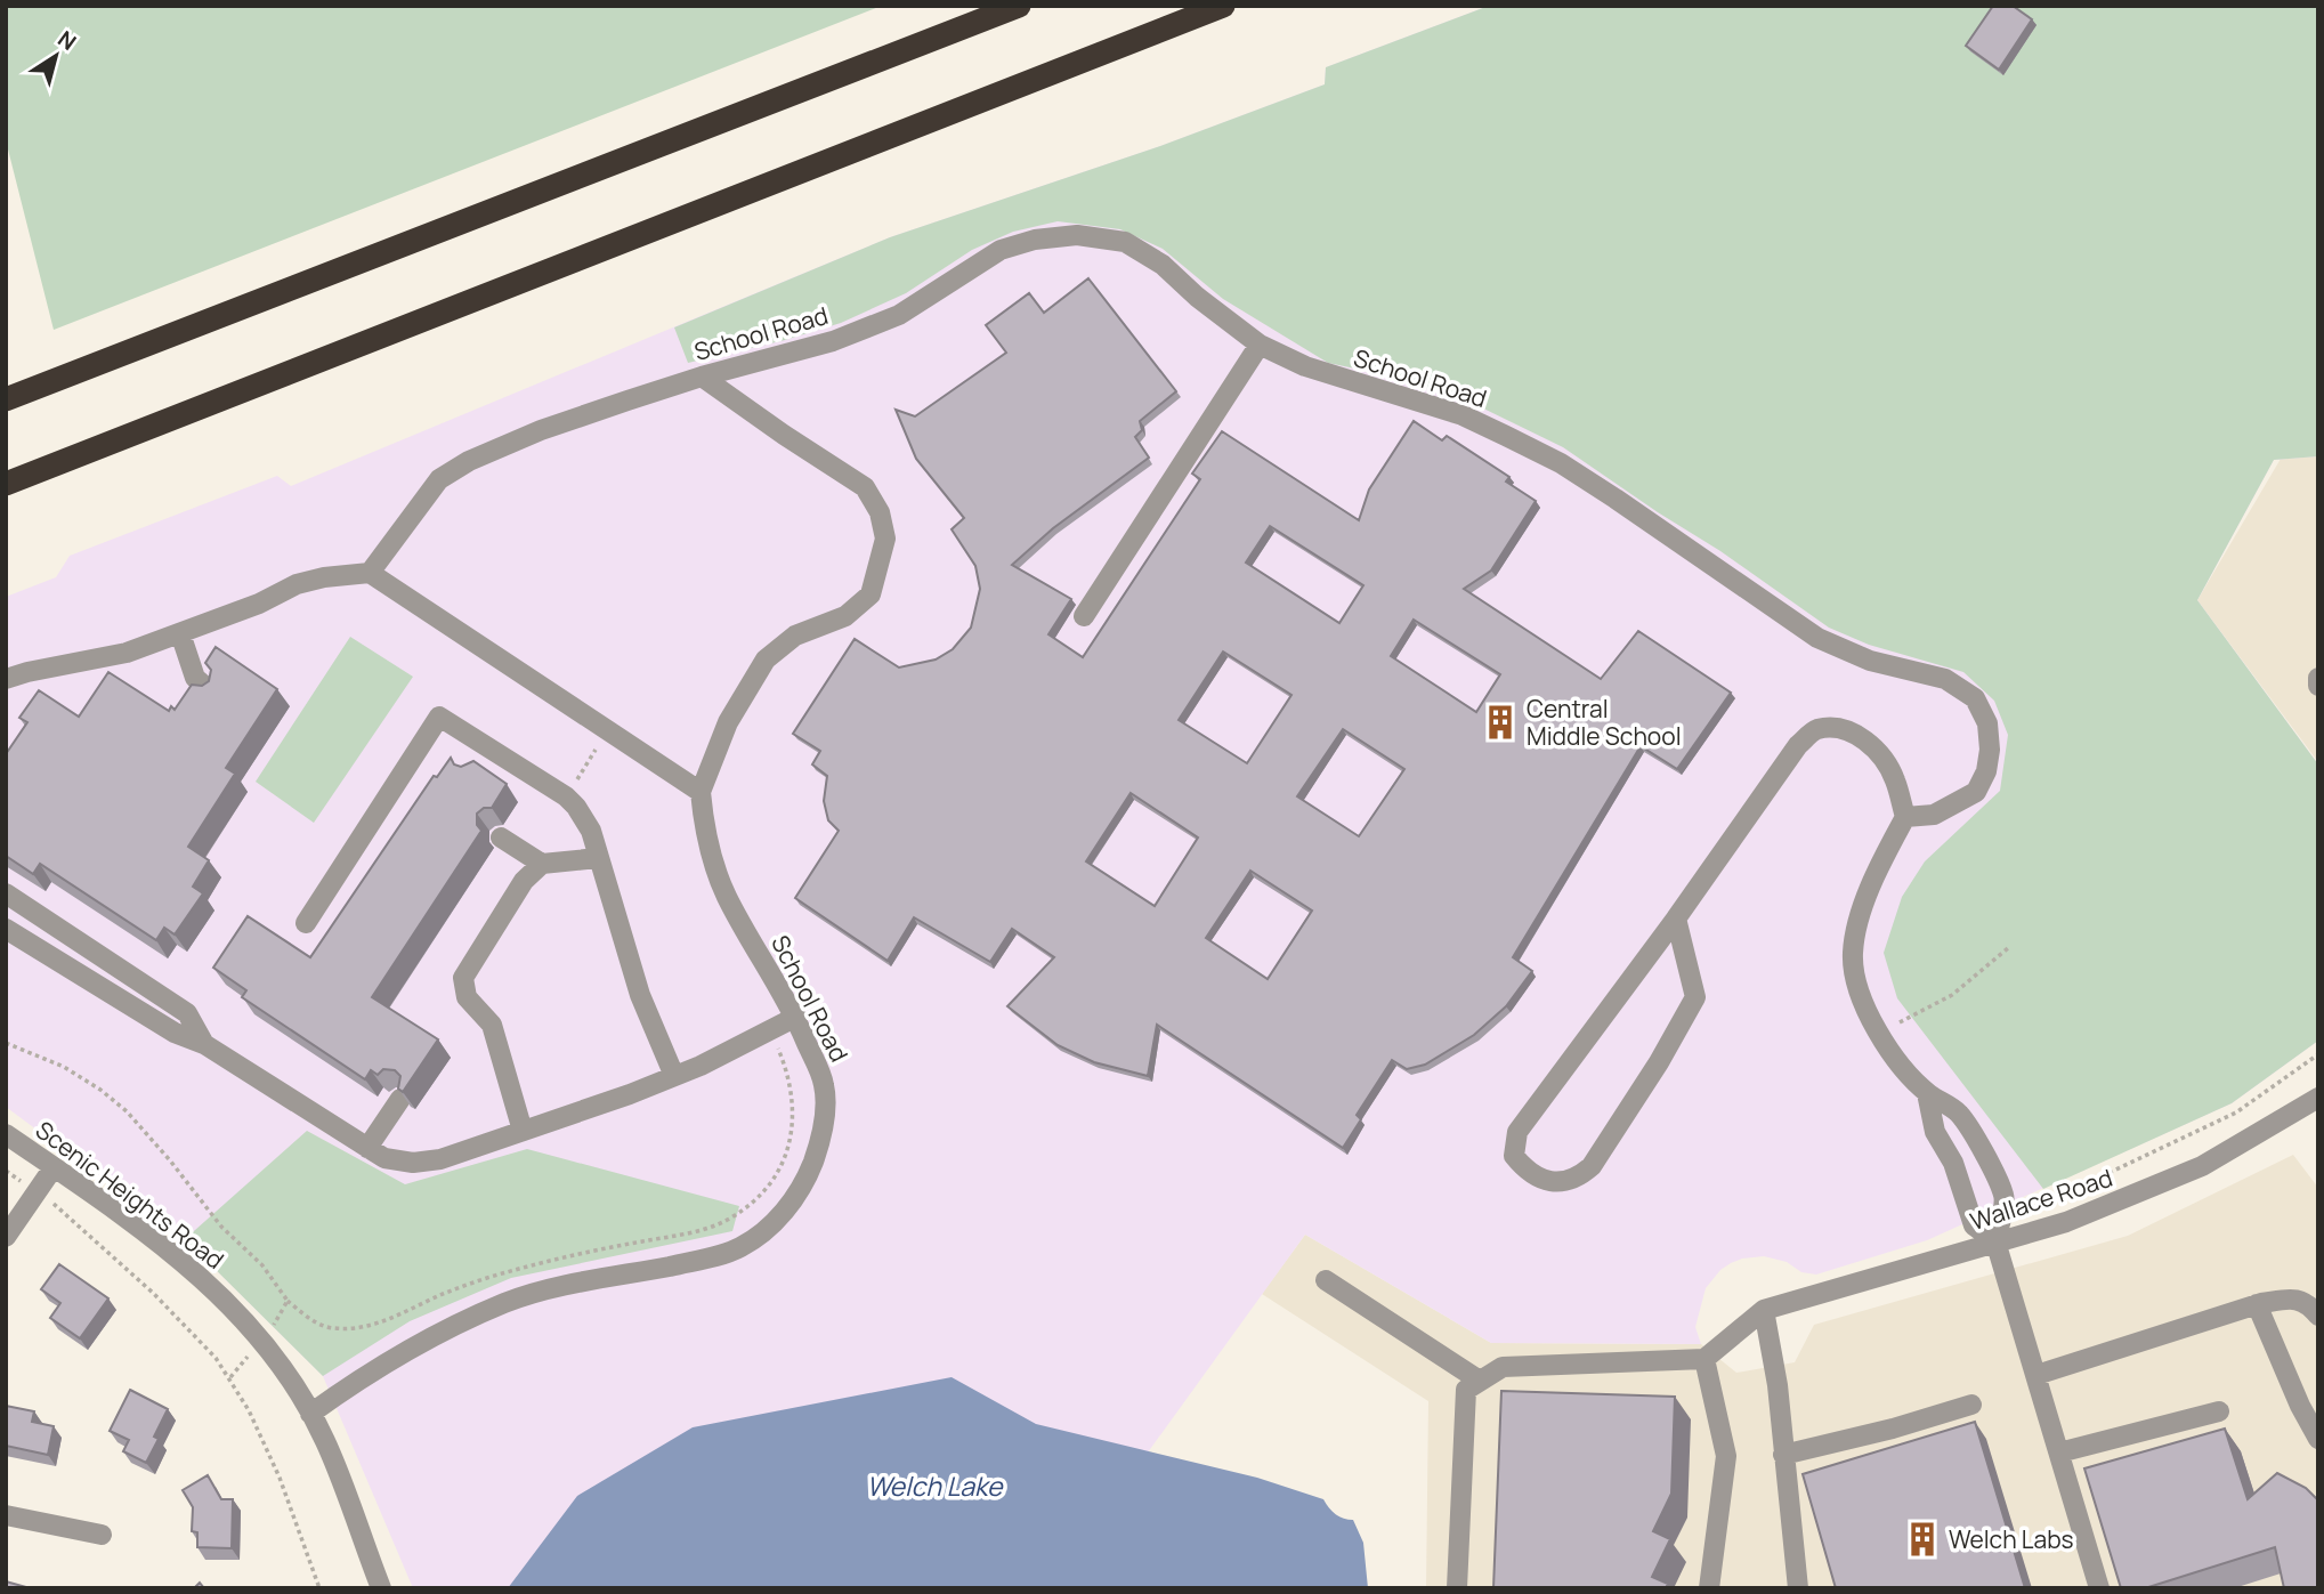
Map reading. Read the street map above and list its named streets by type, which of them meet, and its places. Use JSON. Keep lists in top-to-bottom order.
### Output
{
  "streets": {
    "street": ["School Road", "Scenic Heights Road", "Wallace Road"]
  },
  "crossings": [
    ["School Road", "Scenic Heights Road"]
  ],
  "water": ["Welch Lake"],
  "places": {
    "building": ["Central Middle School", "Welch Labs"]
  },
  "north": "top right"
}
